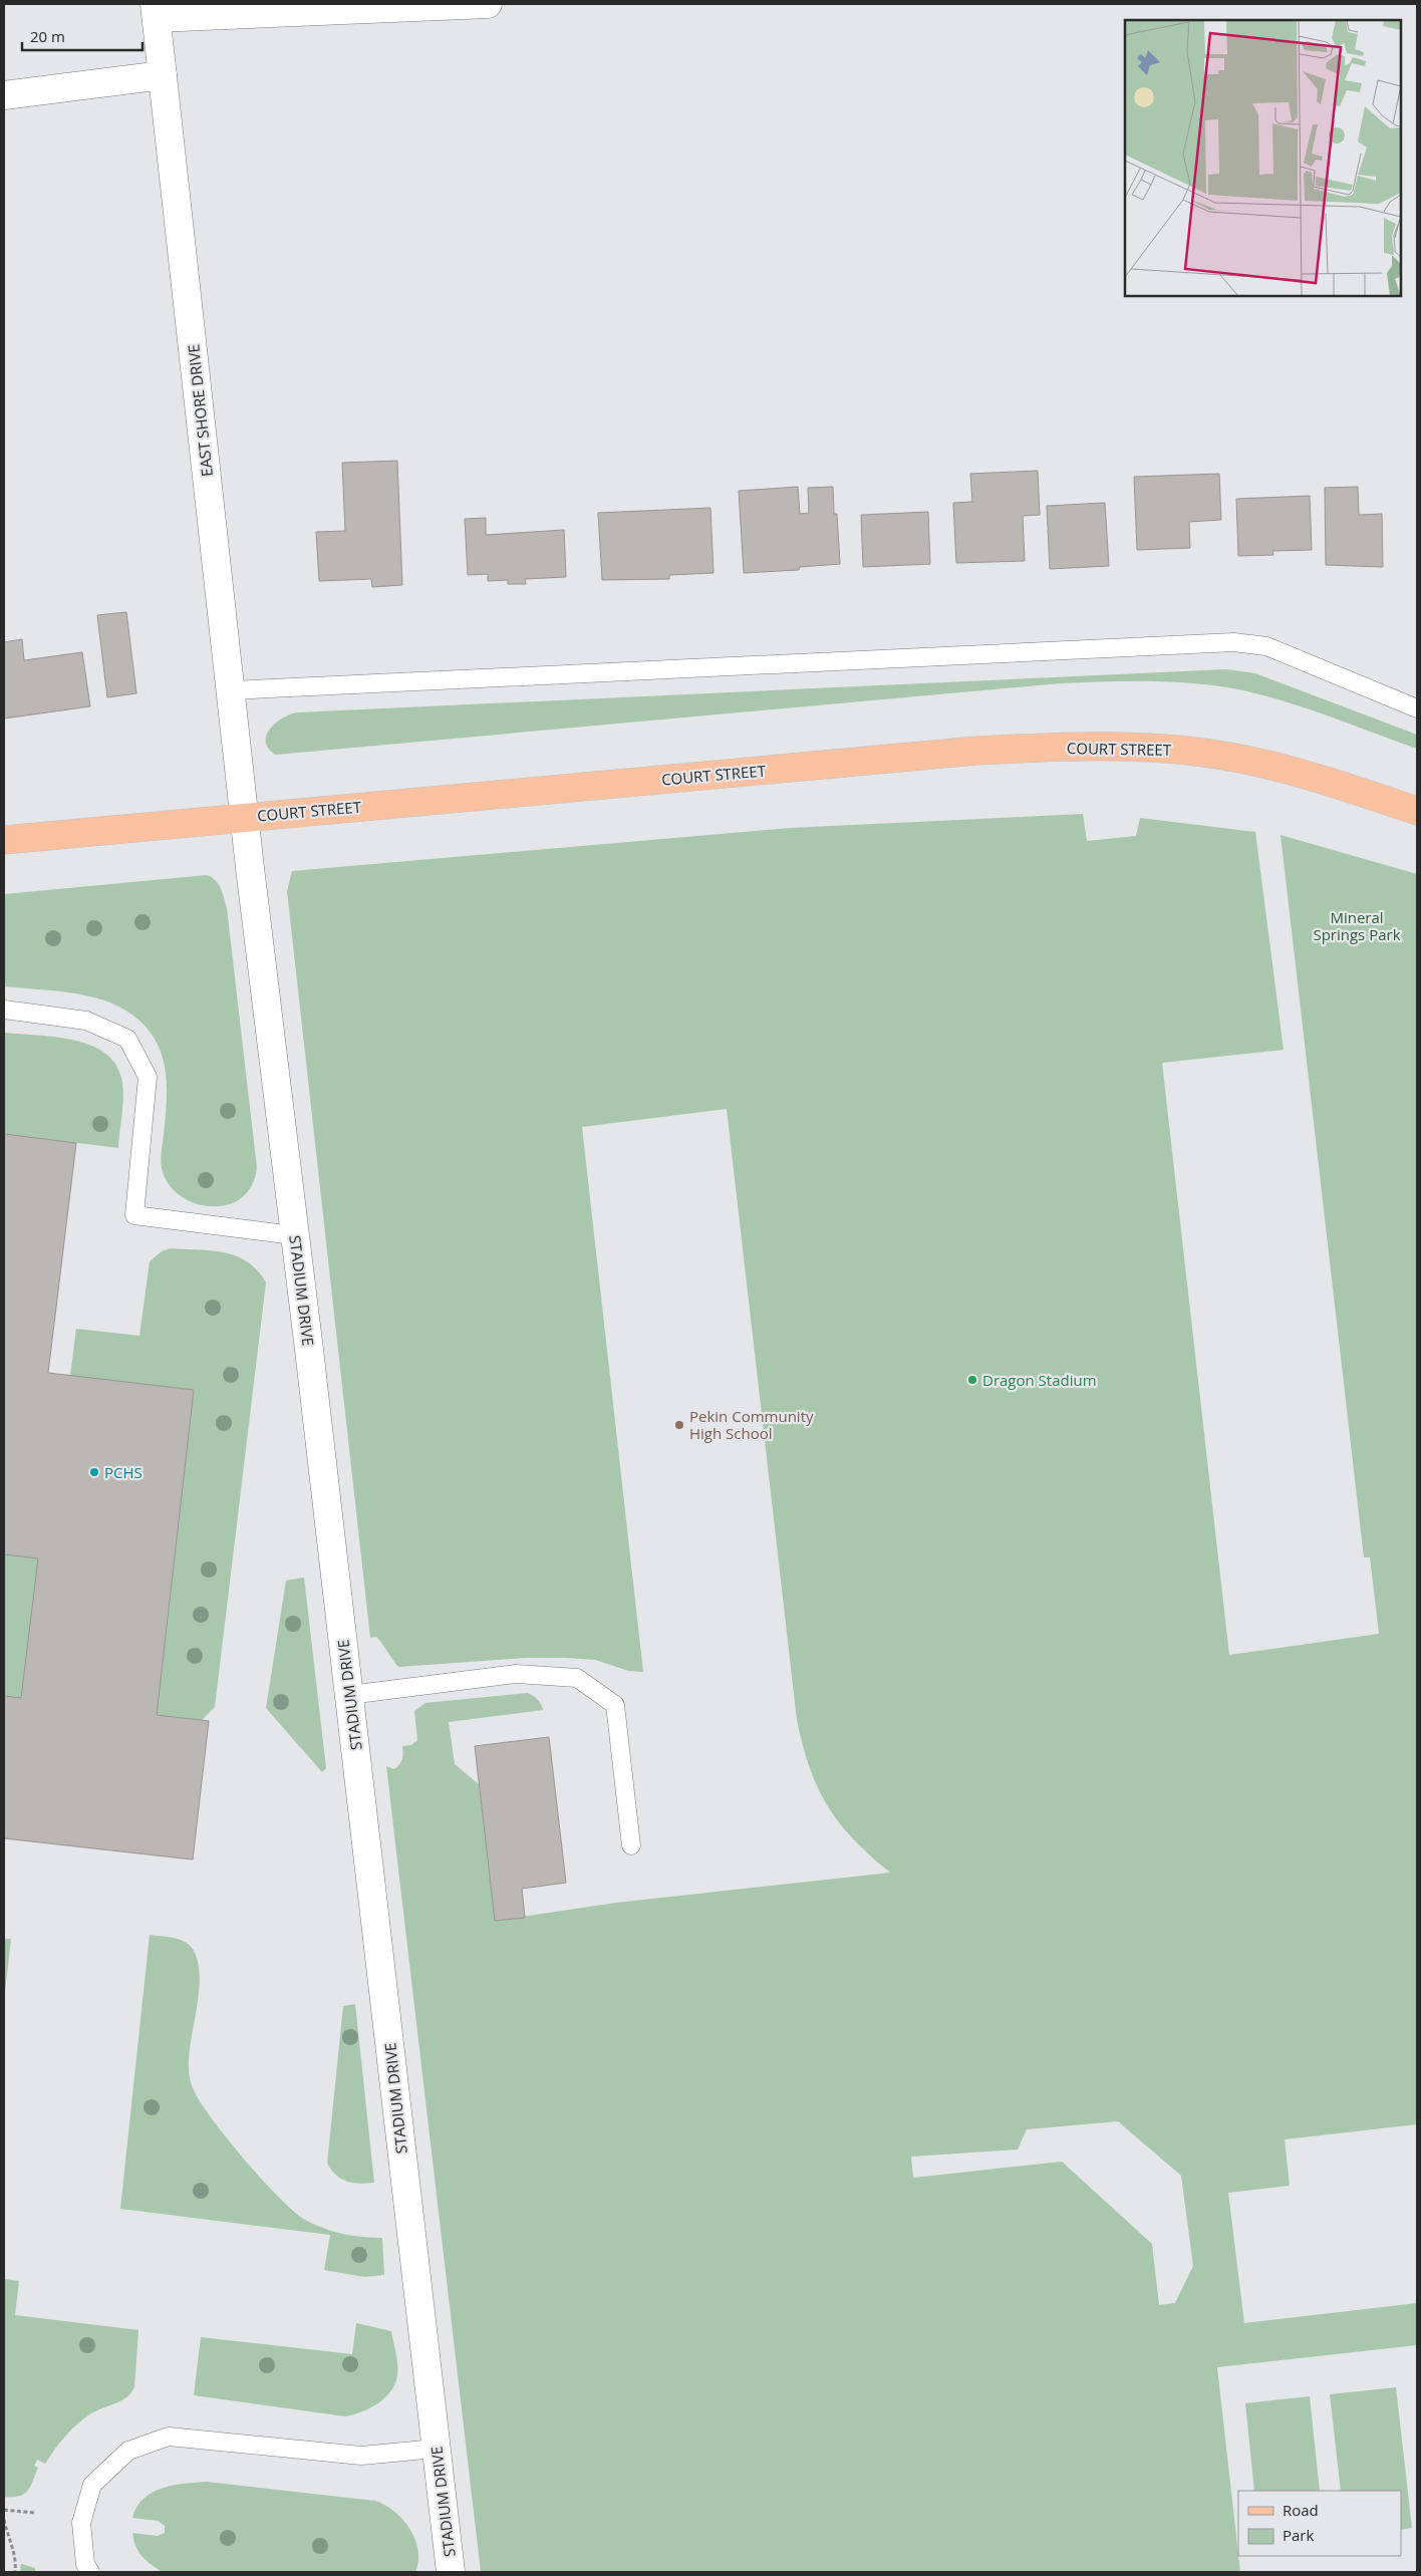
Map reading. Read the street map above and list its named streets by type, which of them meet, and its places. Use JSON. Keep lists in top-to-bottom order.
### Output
{
  "streets": {
    "main road": ["COURT STREET"],
    "street": ["EAST SHORE DRIVE", "STADIUM DRIVE"]
  },
  "crossings": [
    ["EAST SHORE DRIVE", "COURT STREET"],
    ["EAST SHORE DRIVE", "STADIUM DRIVE"],
    ["COURT STREET", "STADIUM DRIVE"]
  ],
  "parks": ["Mineral Springs Park"],
  "places": ["Dragon Stadium", "Pekin Community High School", "PCHS"],
  "legend": ["Road", "Park"],
  "scale_bar": "20 m"
}
